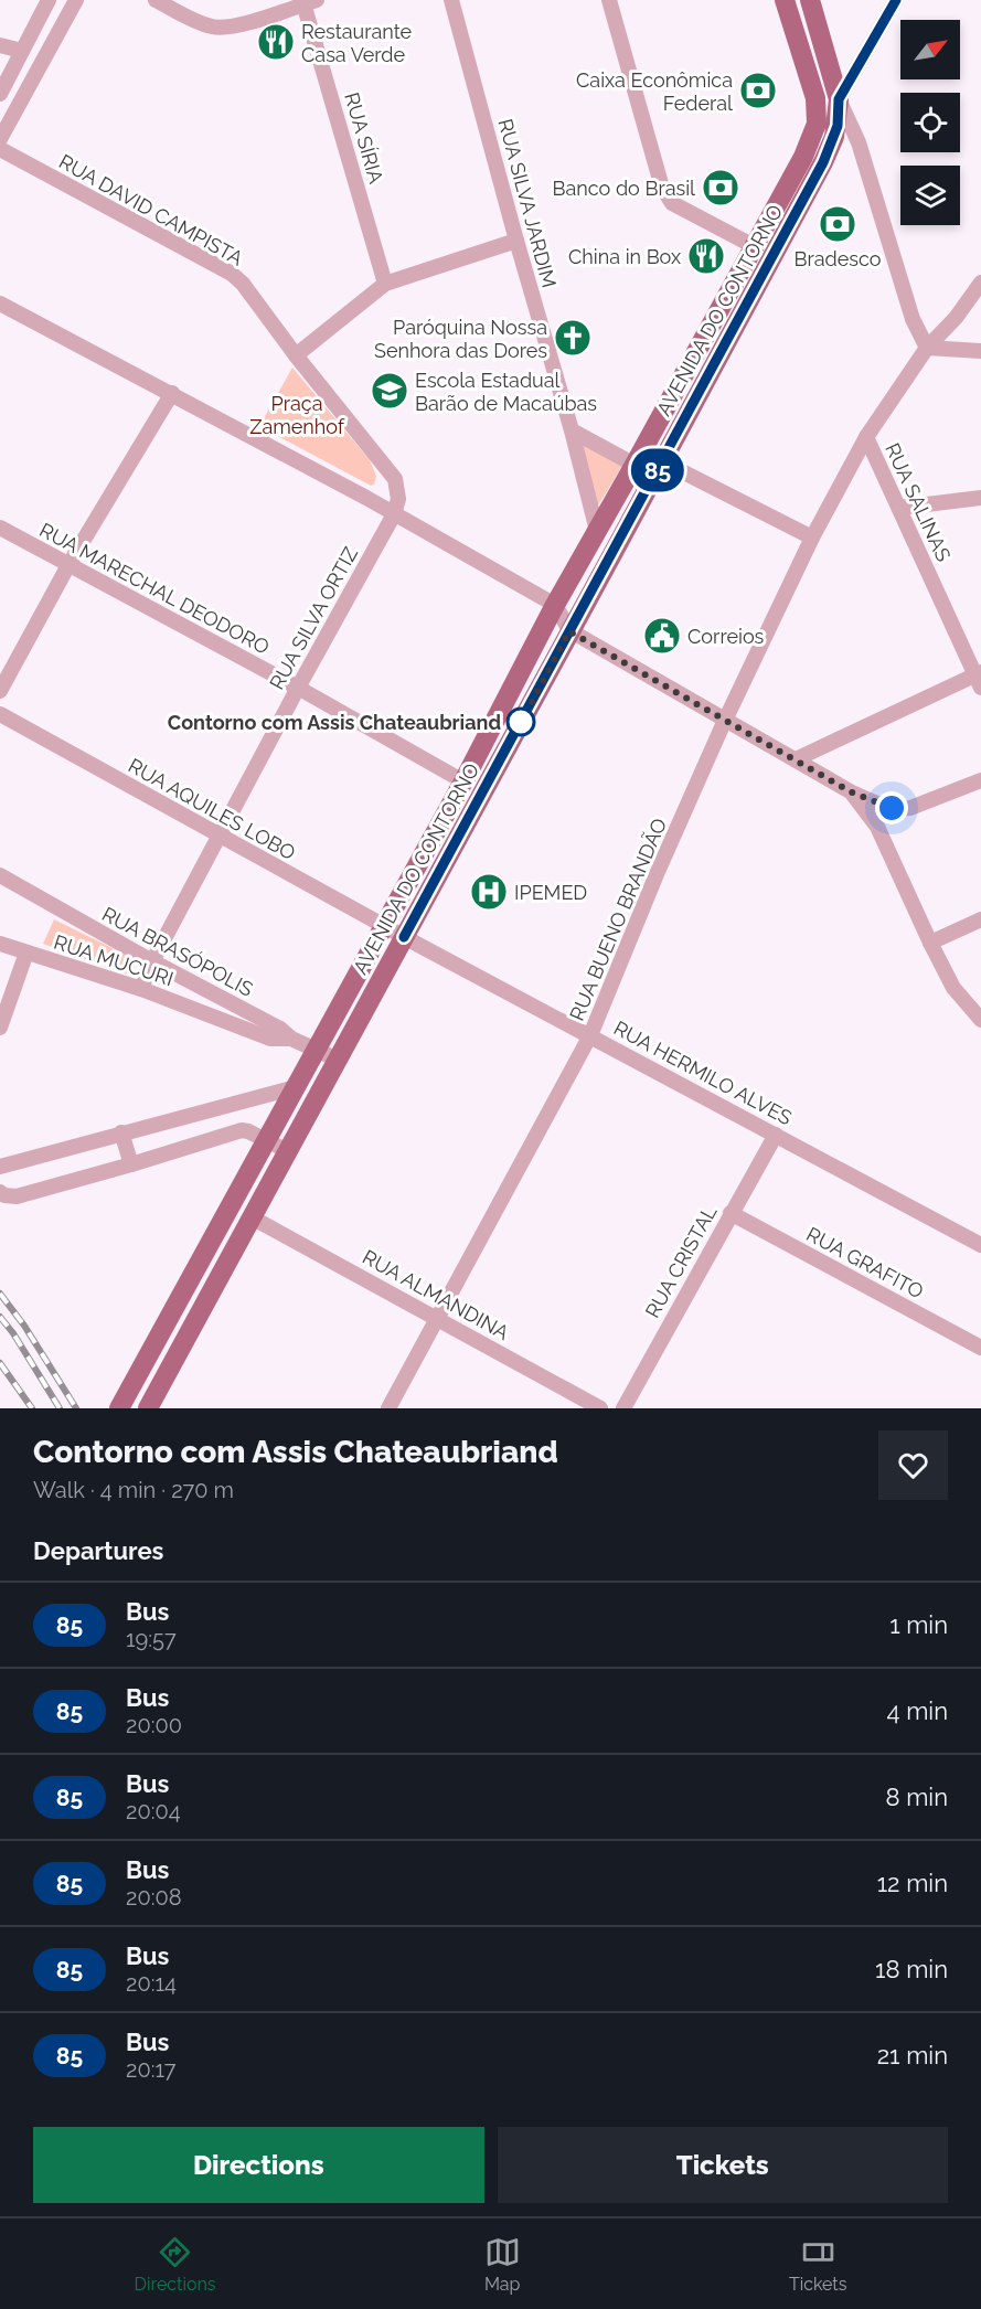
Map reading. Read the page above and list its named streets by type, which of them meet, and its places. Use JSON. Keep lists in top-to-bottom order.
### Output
{
  "streets": {
    "main road": ["AVENIDA DO CONTORNO"],
    "street": [
      "RUA SÍRIA",
      "RUA SILVA JARDIM",
      "RUA DAVID CAMPISTA",
      "RUA SALINAS",
      "RUA MARECHAL DEODORO",
      "RUA SILVA ORTIZ",
      "RUA AQUILES LOBO",
      "RUA BUENO BRANDÃO",
      "RUA BRASÓPOLIS",
      "RUA MUCURI",
      "RUA HERMILO ALVES",
      "RUA CRISTAL",
      "RUA GRAFITO",
      "RUA ALMANDINA"
    ]
  },
  "crossings": [
    ["RUA SILVA JARDIM", "AVENIDA DO CONTORNO"],
    ["RUA DAVID CAMPISTA", "RUA SILVA ORTIZ"],
    ["AVENIDA DO CONTORNO", "RUA MARECHAL DEODORO"],
    ["AVENIDA DO CONTORNO", "RUA AQUILES LOBO"],
    ["AVENIDA DO CONTORNO", "RUA BRASÓPOLIS"],
    ["AVENIDA DO CONTORNO", "RUA HERMILO ALVES"],
    ["AVENIDA DO CONTORNO", "RUA ALMANDINA"],
    ["RUA SALINAS", "RUA BUENO BRANDÃO"],
    ["RUA MARECHAL DEODORO", "RUA SILVA ORTIZ"],
    ["RUA SILVA ORTIZ", "RUA AQUILES LOBO"],
    ["RUA SILVA ORTIZ", "RUA BRASÓPOLIS"],
    ["RUA SILVA ORTIZ", "RUA MUCURI"],
    ["RUA AQUILES LOBO", "RUA HERMILO ALVES"],
    ["RUA BUENO BRANDÃO", "RUA HERMILO ALVES"],
    ["RUA BUENO BRANDÃO", "RUA ALMANDINA"],
    ["RUA BRASÓPOLIS", "RUA MUCURI"],
    ["RUA HERMILO ALVES", "RUA CRISTAL"],
    ["RUA CRISTAL", "RUA GRAFITO"]
  ],
  "parks": ["Praça Zamenhof"],
  "places": {
    "restaurant": ["Restaurante Casa Verde", "China in Box"],
    "bank": ["Caixa Econômica Federal", "Banco do Brasil", "Bradesco"],
    "church": ["Paróquina Nossa Senhora das Dores"],
    "school or university": ["Escola Estadual Barão de Macaúbas"],
    "public building": ["Correios"],
    "other": ["Contorno com Assis Chateaubriand"],
    "hospital": ["IPEMED"]
  },
  "lines": ["bus line 85"],
  "north": "top right",
  "page": {
    "on_map": "85",
    "heading": [
      ["Contorno com Assis Chateaubriand", "Walk · 4 min · 270 m"],
      "Departures"
    ],
    "list": [
      {
        "mark": "85",
        "name": "Bus",
        "note": "19:57",
        "value": "1 min"
      },
      {
        "mark": "85",
        "name": "Bus",
        "note": "20:00",
        "value": "4 min"
      },
      {
        "mark": "85",
        "name": "Bus",
        "note": "20:04",
        "value": "8 min"
      },
      {
        "mark": "85",
        "name": "Bus",
        "note": "20:08",
        "value": "12 min"
      },
      {
        "mark": "85",
        "name": "Bus",
        "note": "20:14",
        "value": "18 min"
      },
      {
        "mark": "85",
        "name": "Bus",
        "note": "20:17",
        "value": "21 min"
      }
    ],
    "buttons": ["Directions", "Tickets"],
    "tabs": ["Directions", "Map", "Tickets"]
  }
}
